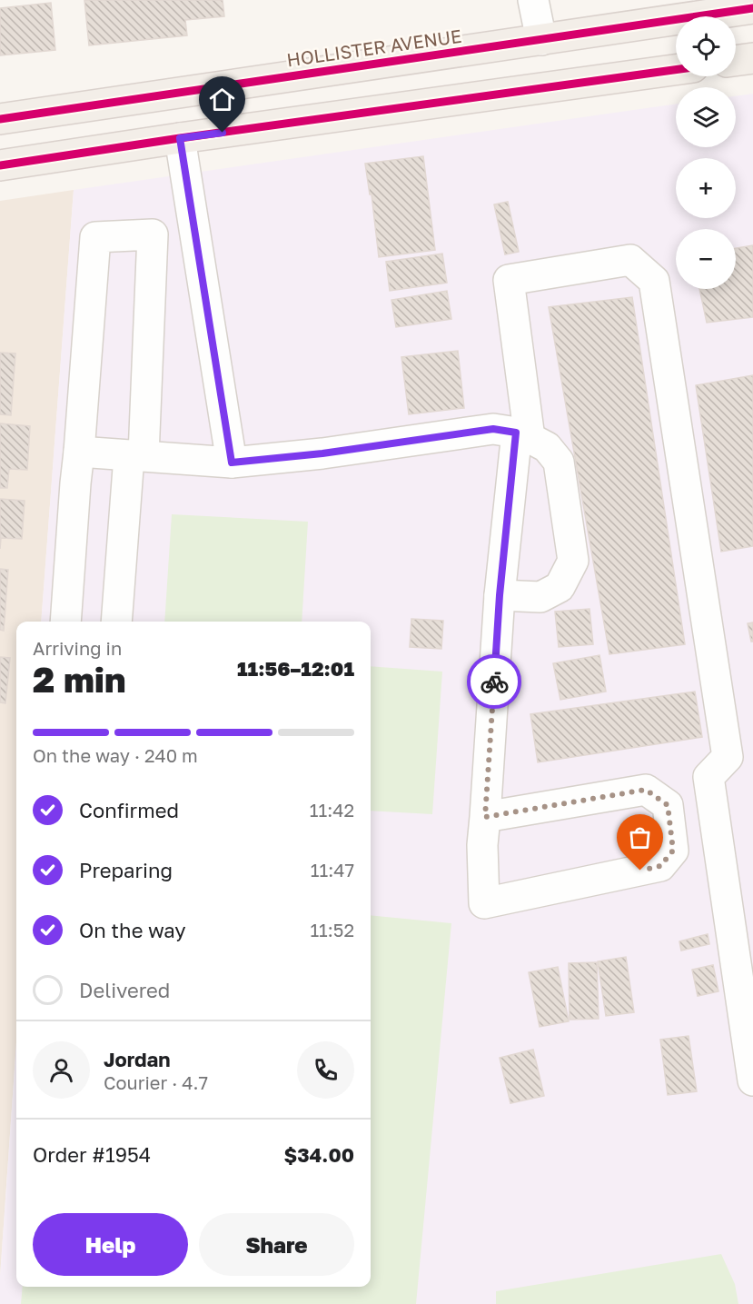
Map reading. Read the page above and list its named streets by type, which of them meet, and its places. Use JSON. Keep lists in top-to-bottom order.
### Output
{
  "streets": {
    "main road": ["HOLLISTER AVENUE"]
  },
  "page": {
    "map_buttons": ["+", "−"],
    "heading": ["2 min", "Arriving in", "11:56–12:01"],
    "panel": [
      "Jordan",
      "Courier · 4.7",
      "Order #1954",
      "$34.00"
    ],
    "bar": "On the way · 240 m",
    "list": [
      ["Confirmed", "11:42"],
      ["Preparing", "11:47"],
      ["On the way", "11:52"],
      "Delivered"
    ],
    "buttons": ["Help", "Share"]
  }
}
